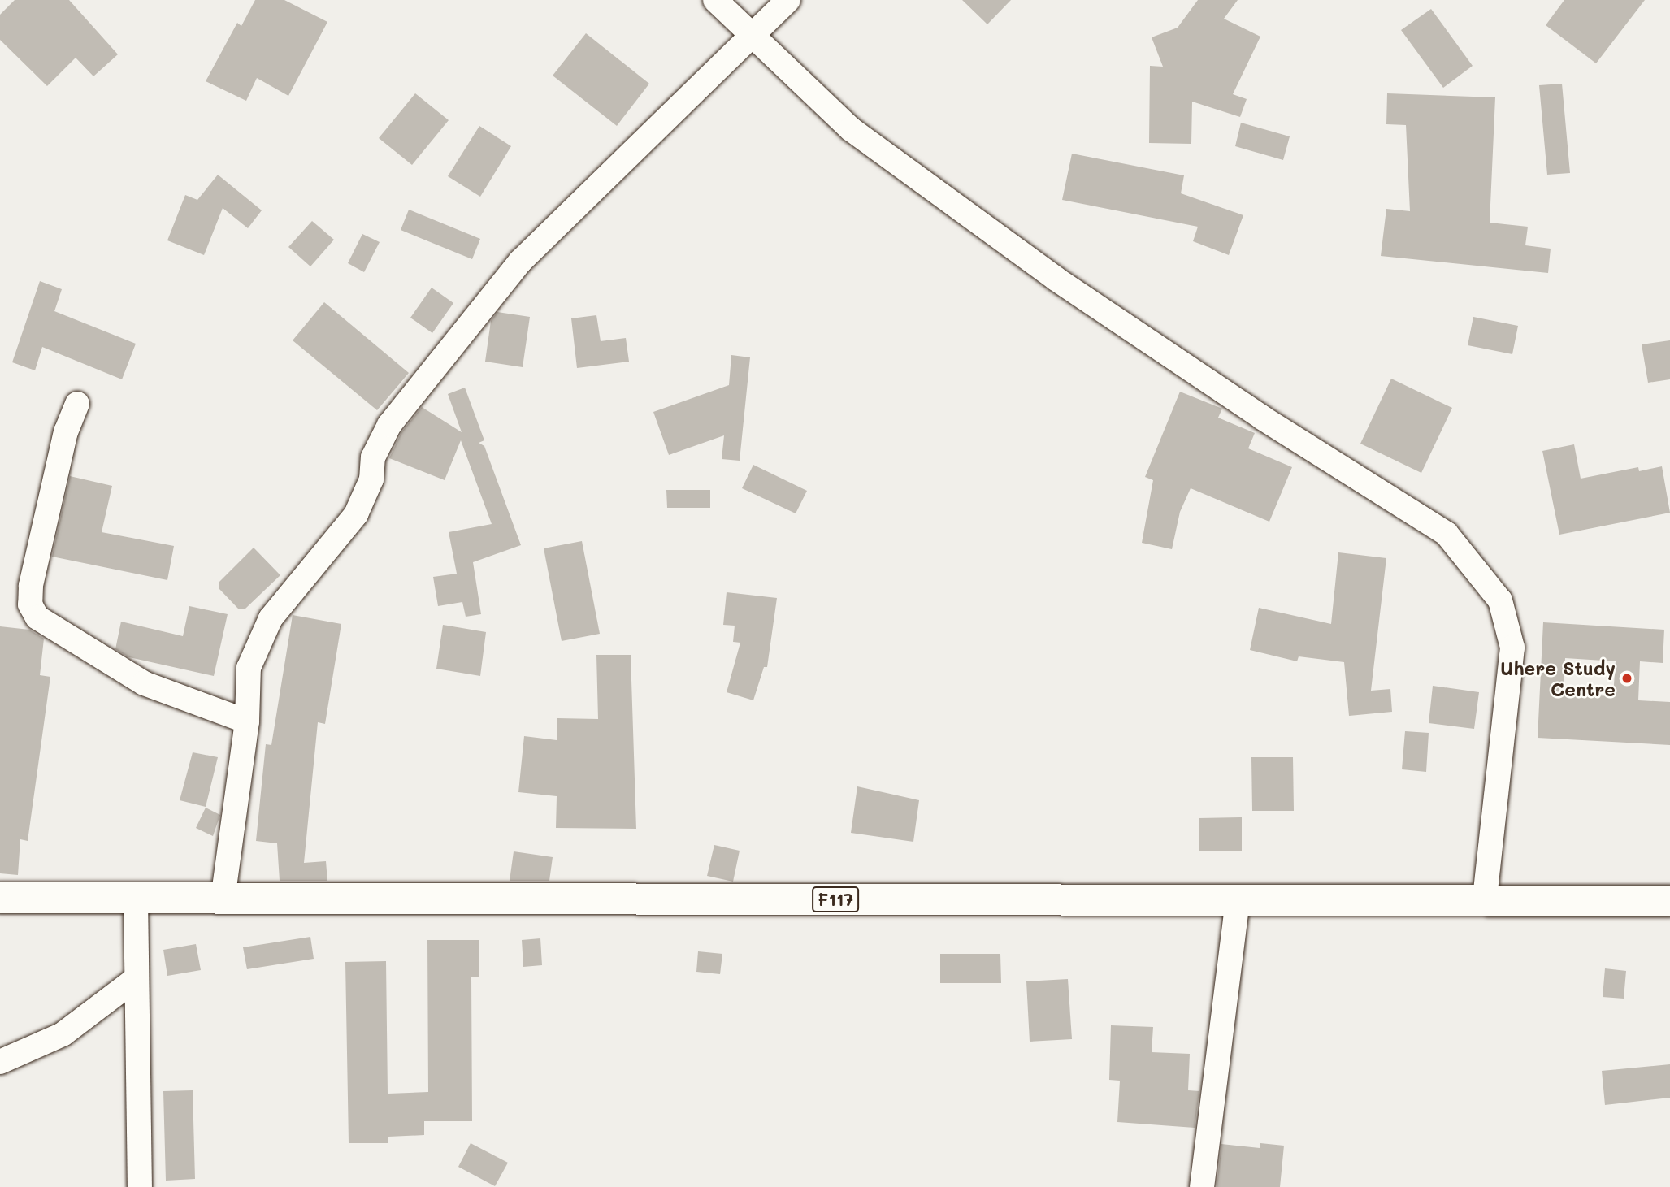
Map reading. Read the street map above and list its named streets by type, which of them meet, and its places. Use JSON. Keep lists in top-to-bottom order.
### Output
{
  "streets": {
    "main road": ["F117"]
  },
  "places": ["Uhere Study Centre"]
}
